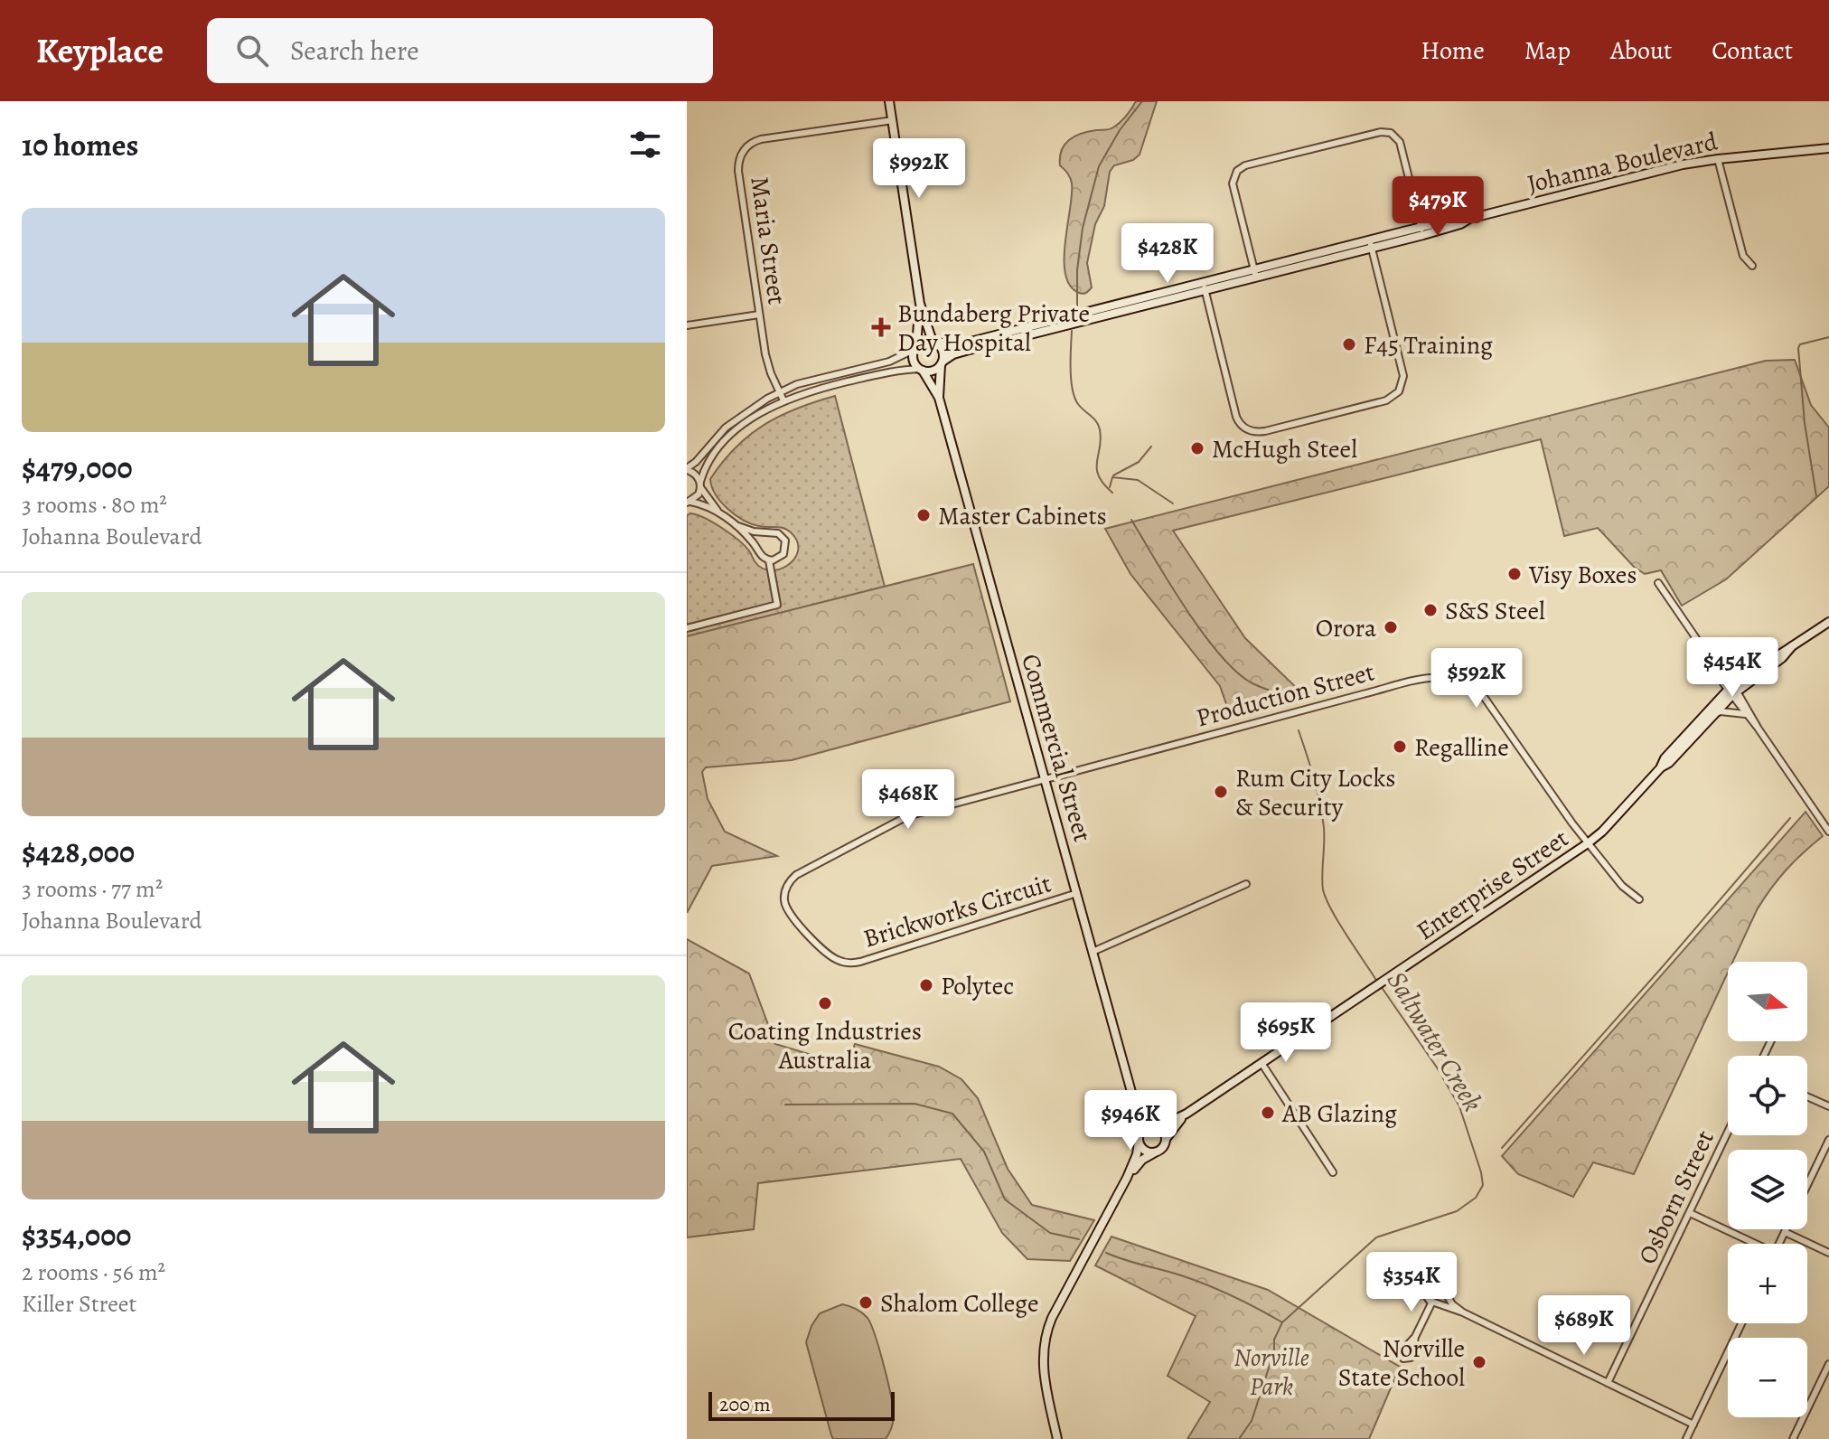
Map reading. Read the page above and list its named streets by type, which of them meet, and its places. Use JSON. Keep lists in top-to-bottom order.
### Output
{
  "streets": {
    "street": [
      "Johanna Boulevard",
      "Maria Street",
      "Production Street",
      "Commercial Street",
      "Enterprise Street",
      "Brickworks Circuit",
      "Osborn Street"
    ]
  },
  "crossings": [
    ["Johanna Boulevard", "Commercial Street"],
    ["Production Street", "Commercial Street"],
    ["Production Street", "Enterprise Street"],
    ["Production Street", "Brickworks Circuit"],
    ["Commercial Street", "Enterprise Street"],
    ["Commercial Street", "Brickworks Circuit"]
  ],
  "water": ["Saltwater Creek"],
  "parks": ["Norville Park"],
  "places": {
    "health": ["Bundaberg Private Day Hospital"],
    "other": [
      "F45 Training",
      "McHugh Steel",
      "Master Cabinets",
      "Visy Boxes",
      "S&S Steel",
      "Orora",
      "Regalline",
      "Rum City Locks & Security",
      "Polytec",
      "Coating Industries Australia",
      "AB Glazing",
      "Shalom College",
      "Norville State School"
    ]
  },
  "scale_bar": "200 m",
  "north": "right",
  "page": {
    "header": "Keyplace",
    "search": "Search here",
    "nav": [
      "Home",
      "Map",
      "About",
      "Contact"
    ],
    "heading": "10 homes",
    "price": [
      "$992K",
      "$479K",
      "$428K",
      "$454K",
      "$592K",
      "$468K",
      "$695K",
      "$946K",
      "$354K",
      "$689K"
    ],
    "list": [
      {
        "name": "$479,000",
        "note": "3 rooms · 80 m² · Johanna Boulevard"
      },
      {
        "name": "$428,000",
        "note": "3 rooms · 77 m² · Johanna Boulevard"
      },
      {
        "name": "$354,000",
        "note": "2 rooms · 56 m² · Killer Street"
      }
    ],
    "map_buttons": ["+", "−"],
    "scale": "200 m"
  }
}
